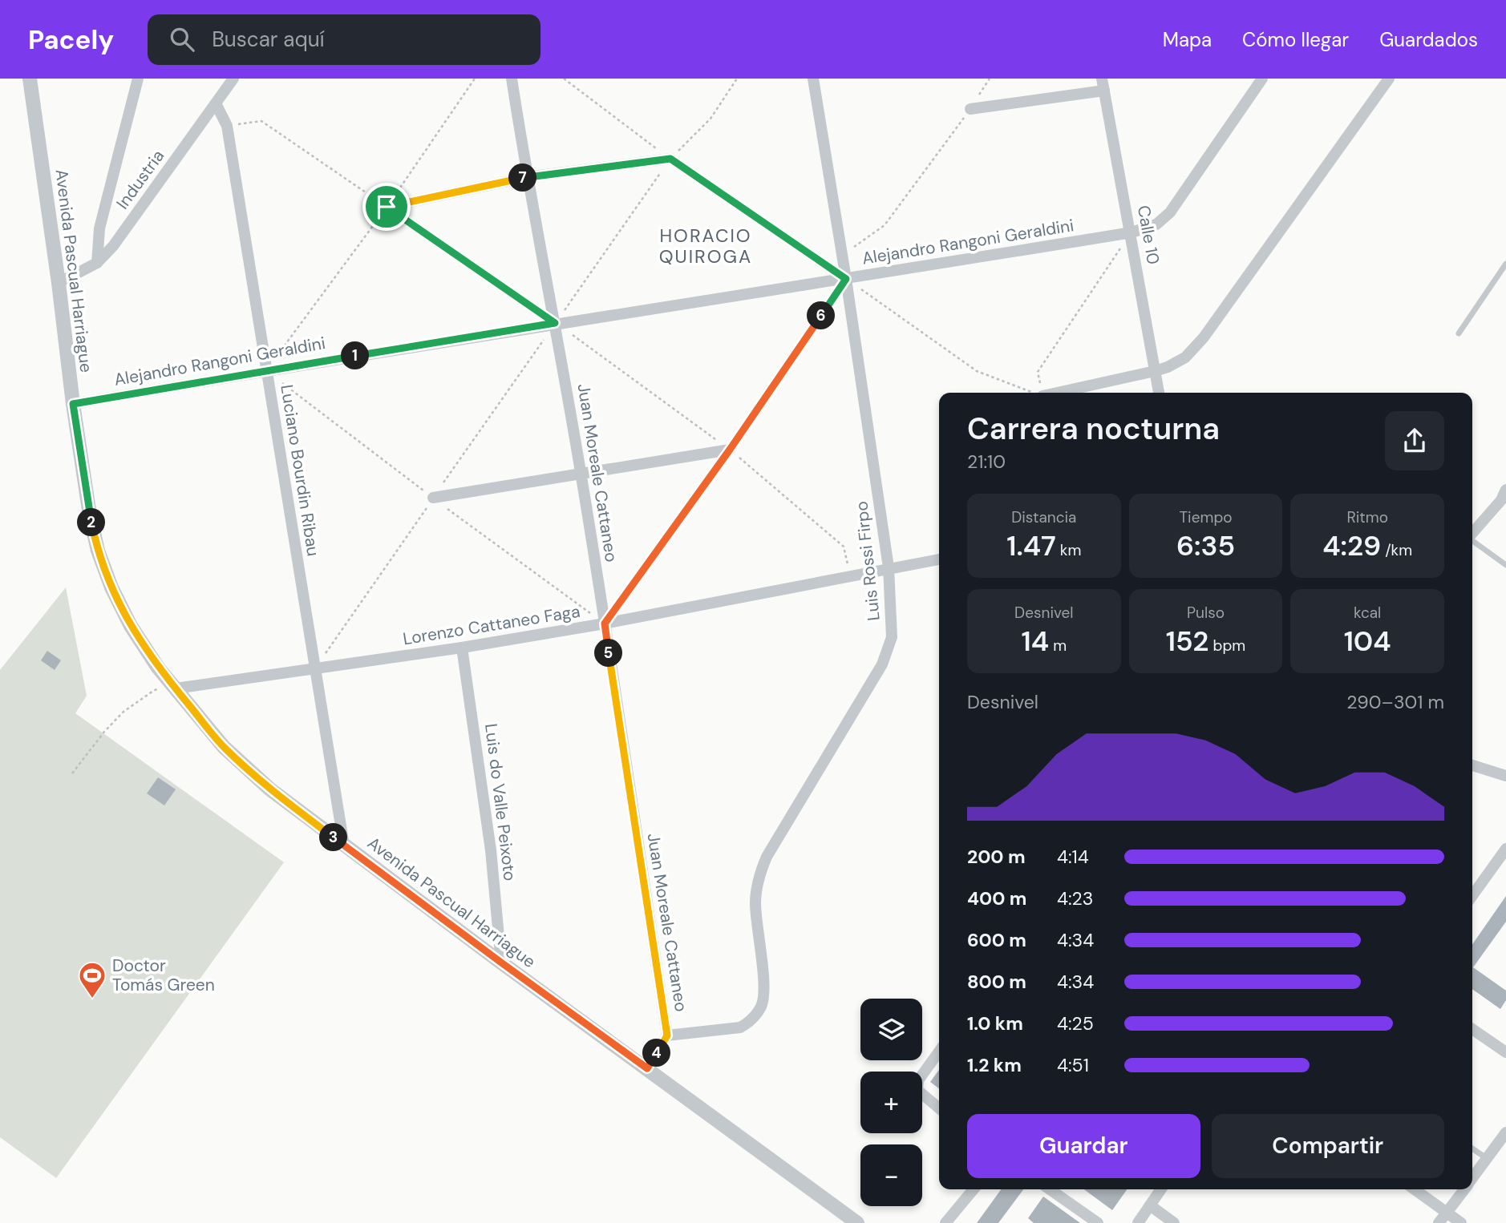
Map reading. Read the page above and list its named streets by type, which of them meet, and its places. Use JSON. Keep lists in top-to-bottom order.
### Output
{
  "streets": {
    "street": [
      "Industria",
      "Calle 10",
      "Alejandro Rangoni Geraldini",
      "Avenida Pascual Harriague",
      "Luciano Bourdin Ribau",
      "Juan Moreale Cattaneo",
      "Luis Rossi Firpo",
      "Lorenzo Cattaneo Faga",
      "Luis do Valle Peixoto"
    ]
  },
  "crossings": [
    ["Industria", "Avenida Pascual Harriague"],
    ["Industria", "Luciano Bourdin Ribau"],
    ["Calle 10", "Alejandro Rangoni Geraldini"],
    ["Alejandro Rangoni Geraldini", "Avenida Pascual Harriague"],
    ["Alejandro Rangoni Geraldini", "Luciano Bourdin Ribau"],
    ["Alejandro Rangoni Geraldini", "Juan Moreale Cattaneo"],
    ["Alejandro Rangoni Geraldini", "Luis Rossi Firpo"],
    ["Avenida Pascual Harriague", "Luciano Bourdin Ribau"],
    ["Avenida Pascual Harriague", "Juan Moreale Cattaneo"],
    ["Avenida Pascual Harriague", "Lorenzo Cattaneo Faga"],
    ["Avenida Pascual Harriague", "Luis do Valle Peixoto"],
    ["Luciano Bourdin Ribau", "Lorenzo Cattaneo Faga"],
    ["Juan Moreale Cattaneo", "Luis Rossi Firpo"],
    ["Juan Moreale Cattaneo", "Lorenzo Cattaneo Faga"],
    ["Luis Rossi Firpo", "Lorenzo Cattaneo Faga"],
    ["Lorenzo Cattaneo Faga", "Luis do Valle Peixoto"]
  ],
  "districts": ["HORACIO QUIROGA"],
  "places": {
    "sports": ["Doctor Tomás Green"]
  },
  "page": {
    "header": "Pacely",
    "search": "Buscar aquí",
    "nav": ["Mapa", "Cómo llegar", "Guardados"],
    "pins": [
      "7",
      "6",
      "1",
      "2",
      "5",
      "3",
      "4"
    ],
    "heading": ["Carrera nocturna", "21:10"],
    "stats": [
      ["Distancia", "1.47 km"],
      ["Tiempo", "6:35"],
      ["Ritmo", "4:29 /km"],
      ["Desnivel", "14 m"],
      ["Pulso", "152 bpm"],
      ["kcal", "104"]
    ],
    "chart": ["Desnivel", "290–301 m"],
    "list": [
      {
        "name": "200 m",
        "note": "4:14"
      },
      {
        "name": "400 m",
        "note": "4:23"
      },
      {
        "name": "600 m",
        "note": "4:34"
      },
      {
        "name": "800 m",
        "note": "4:34"
      },
      {
        "name": "1.0 km",
        "note": "4:25"
      },
      {
        "name": "1.2 km",
        "note": "4:51"
      }
    ],
    "map_buttons": ["+", "−"],
    "buttons": ["Guardar", "Compartir"]
  }
}
